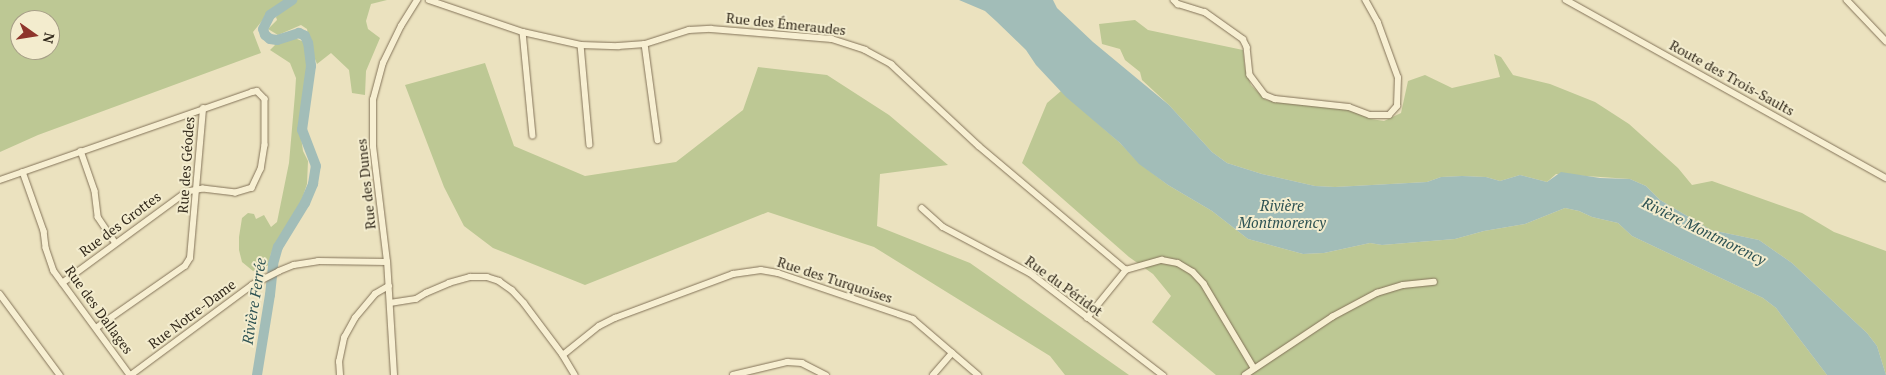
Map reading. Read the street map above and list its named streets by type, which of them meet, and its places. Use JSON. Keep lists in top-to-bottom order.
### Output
{
  "streets": {
    "street": [
      "Rue des Émeraudes",
      "Route des Trois-Saults",
      "Rue des Géodes",
      "Rue des Dunes",
      "Rue des Grottes",
      "Rue des Turquoises",
      "Rue du Péridot",
      "Rue des Dallages",
      "Rue Notre-Dame"
    ]
  },
  "crossings": [
    ["Rue des Géodes", "Rue des Grottes"],
    ["Rue des Géodes", "Rue des Dallages"],
    ["Rue des Dunes", "Rue Notre-Dame"],
    ["Rue des Grottes", "Rue des Dallages"],
    ["Rue des Dallages", "Rue Notre-Dame"]
  ],
  "water": ["Rivière Montmorency", "Rivière Ferrée"],
  "north": "right"
}
